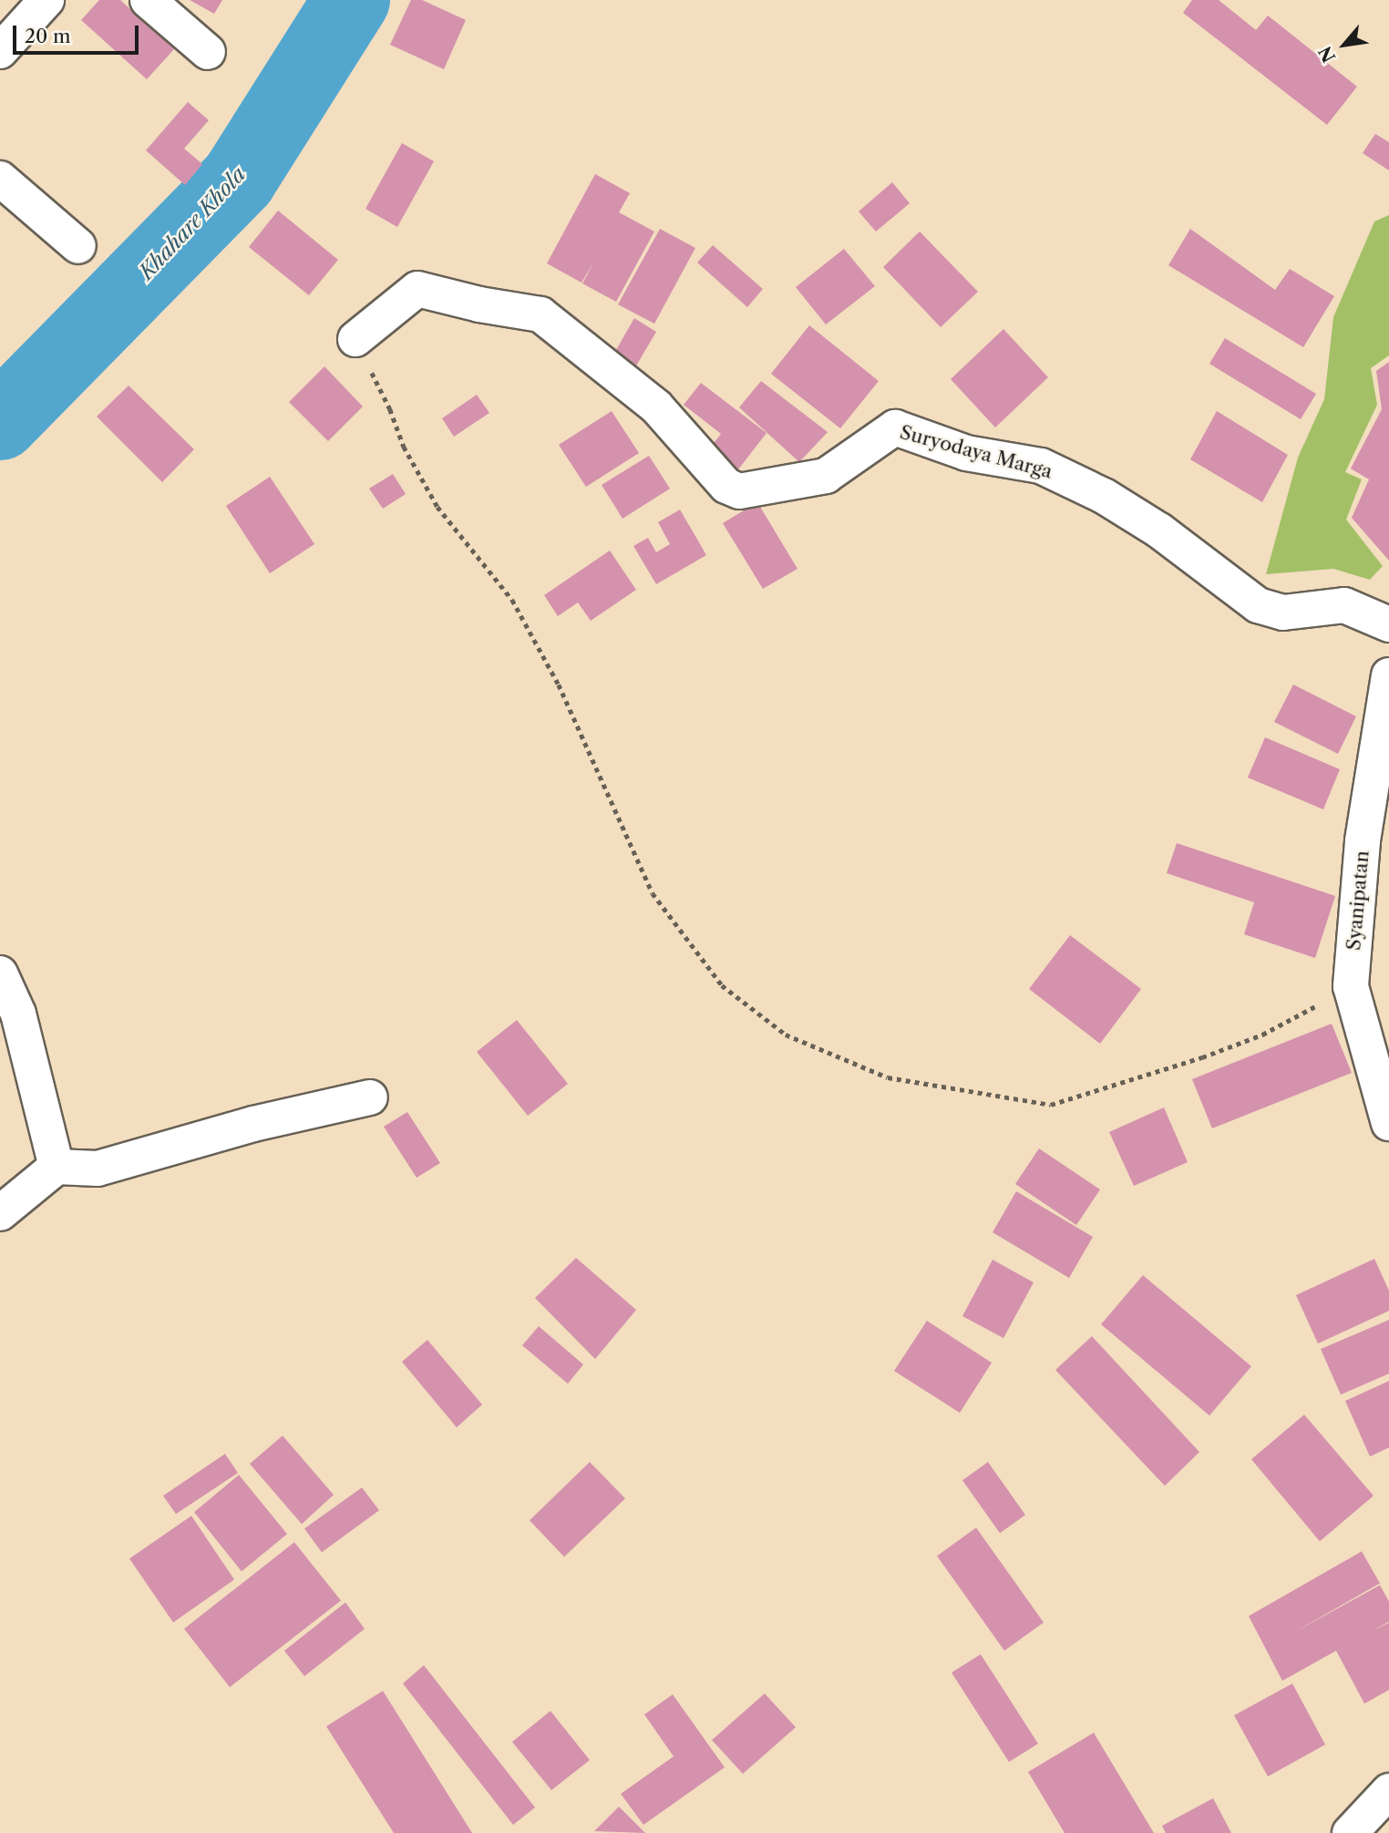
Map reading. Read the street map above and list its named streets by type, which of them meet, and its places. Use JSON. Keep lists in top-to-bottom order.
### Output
{
  "streets": {
    "street": ["Suryodaya Marga", "Syanipatan"]
  },
  "water": ["Khahare Khola"],
  "scale_bar": "20 m",
  "north": "bottom left"
}
